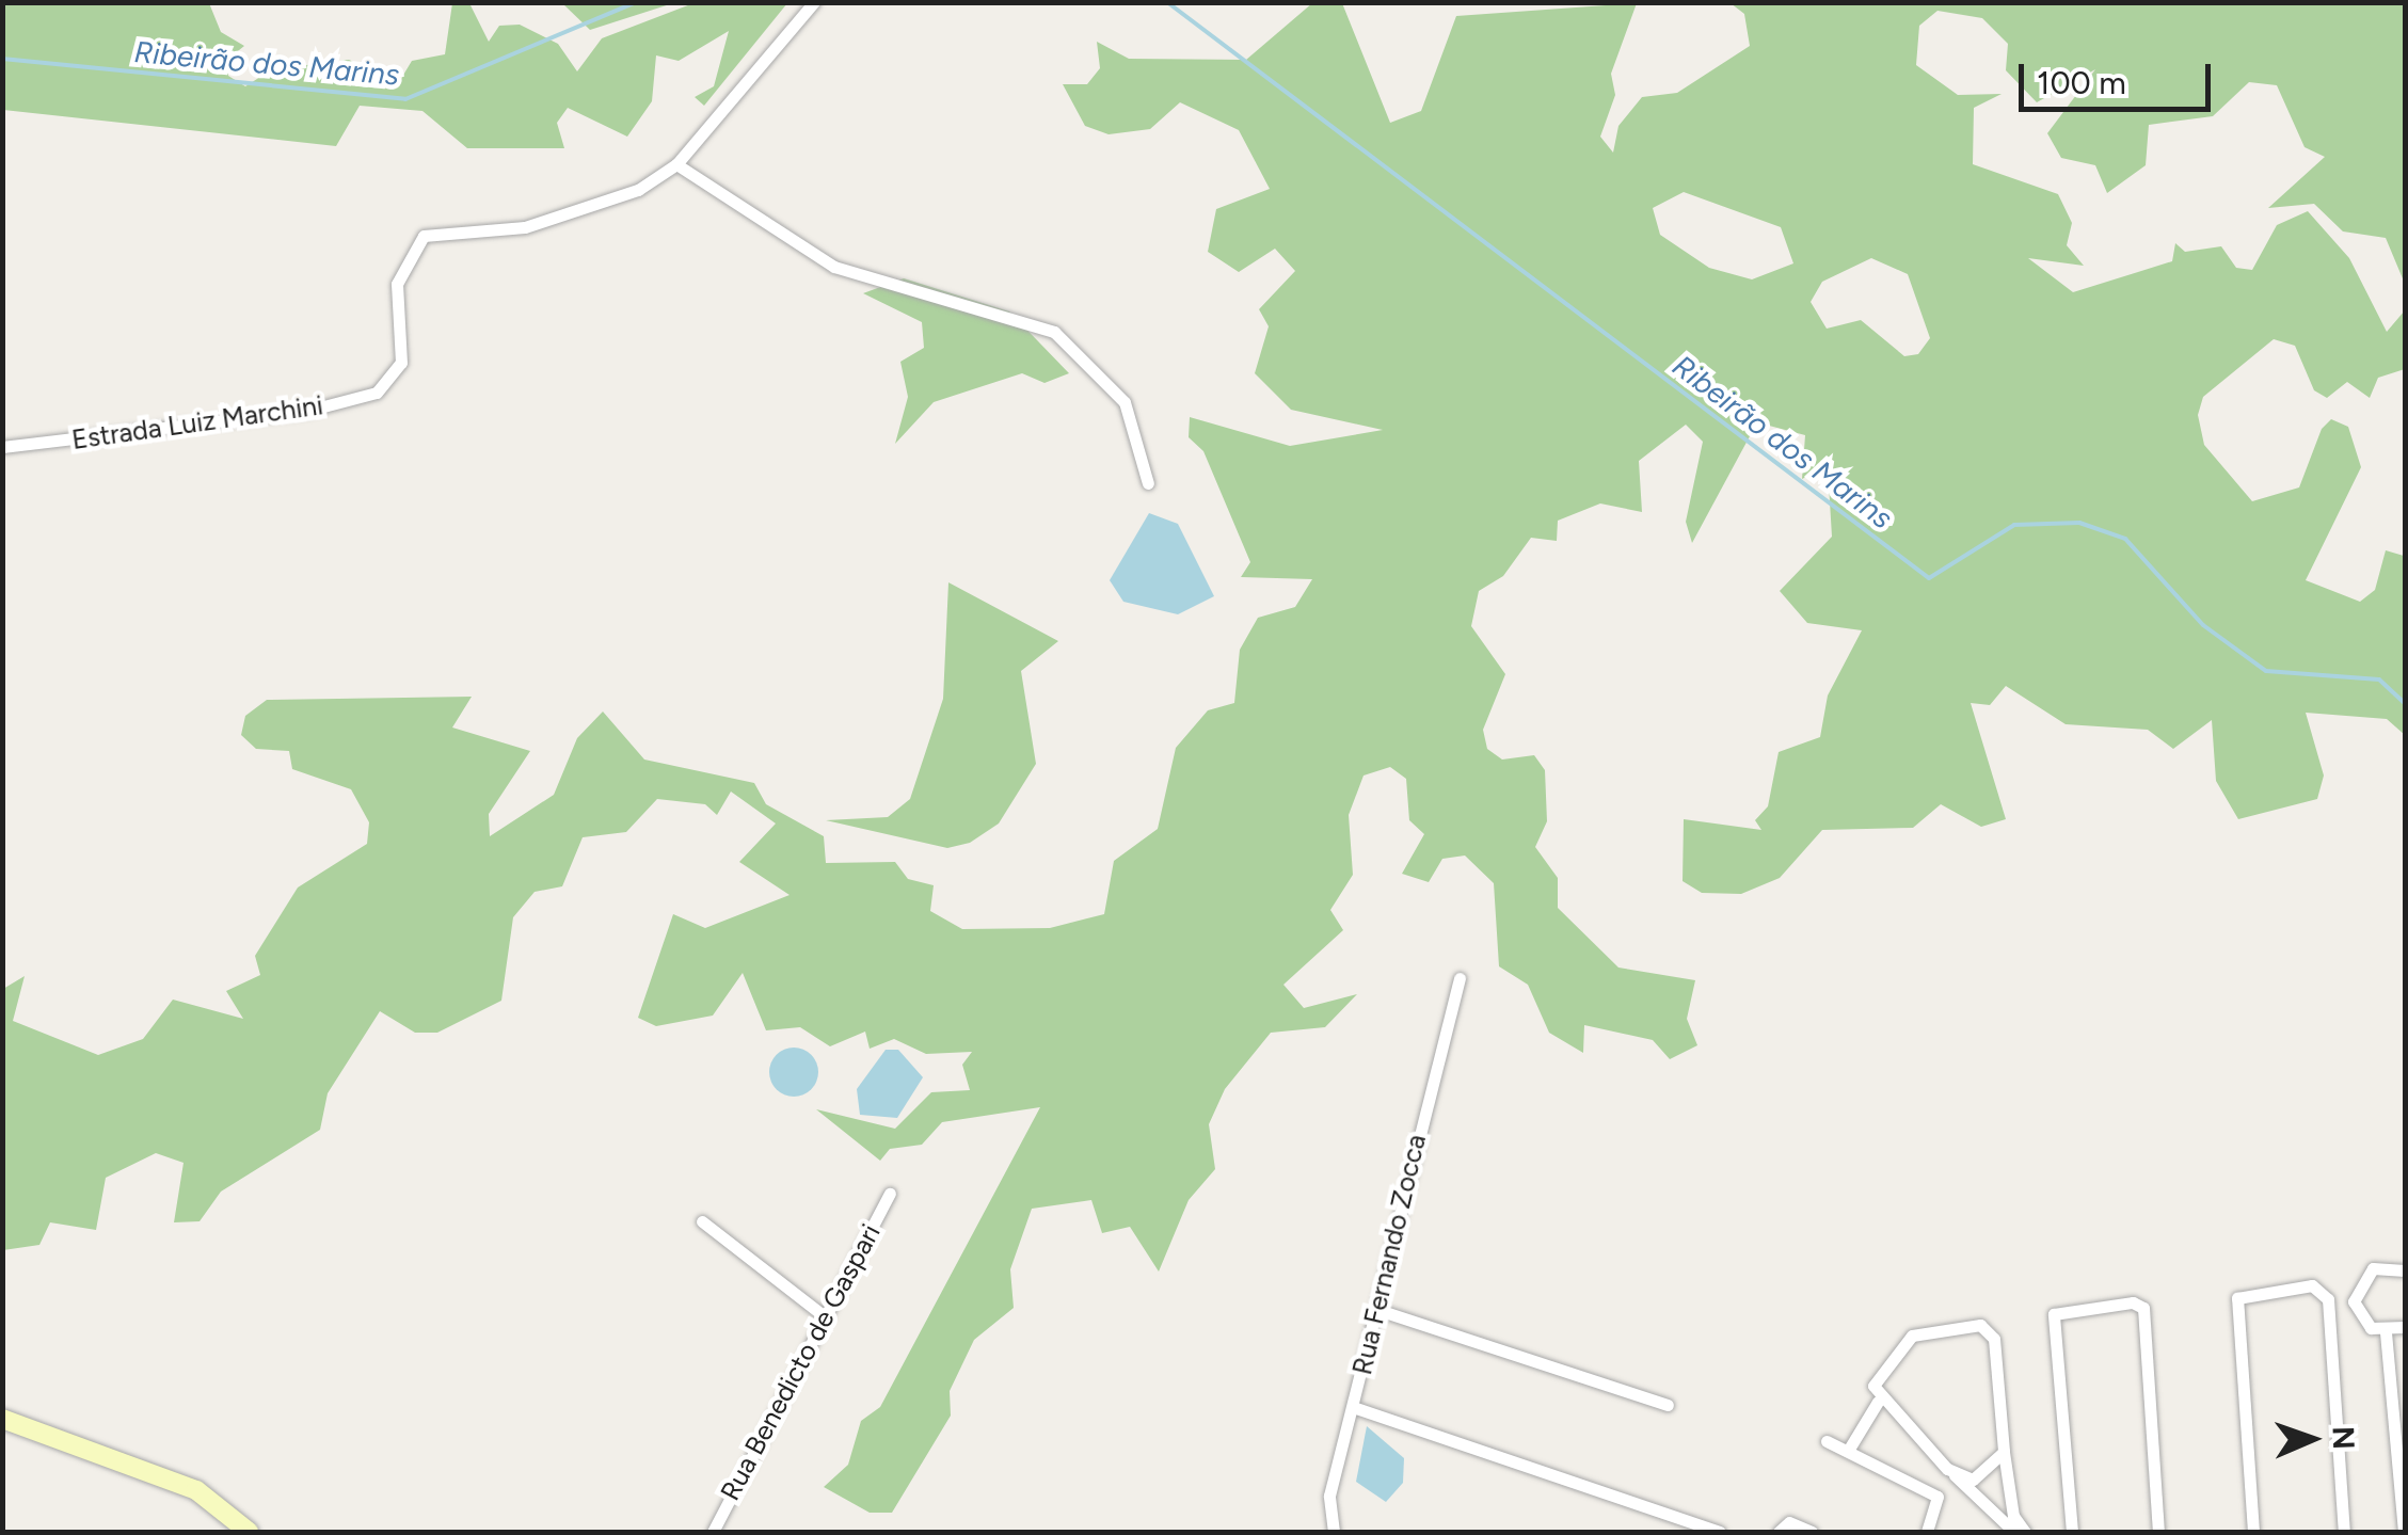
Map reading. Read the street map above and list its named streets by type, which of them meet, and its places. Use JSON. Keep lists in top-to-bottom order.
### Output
{
  "streets": {
    "street": ["Estrada Luiz Marchini", "Rua Fernando Zocca", "Rua Benedicto de Gaspari"]
  },
  "water": ["Ribeirão dos Marins"],
  "scale_bar": "100 m",
  "north": "right"
}
